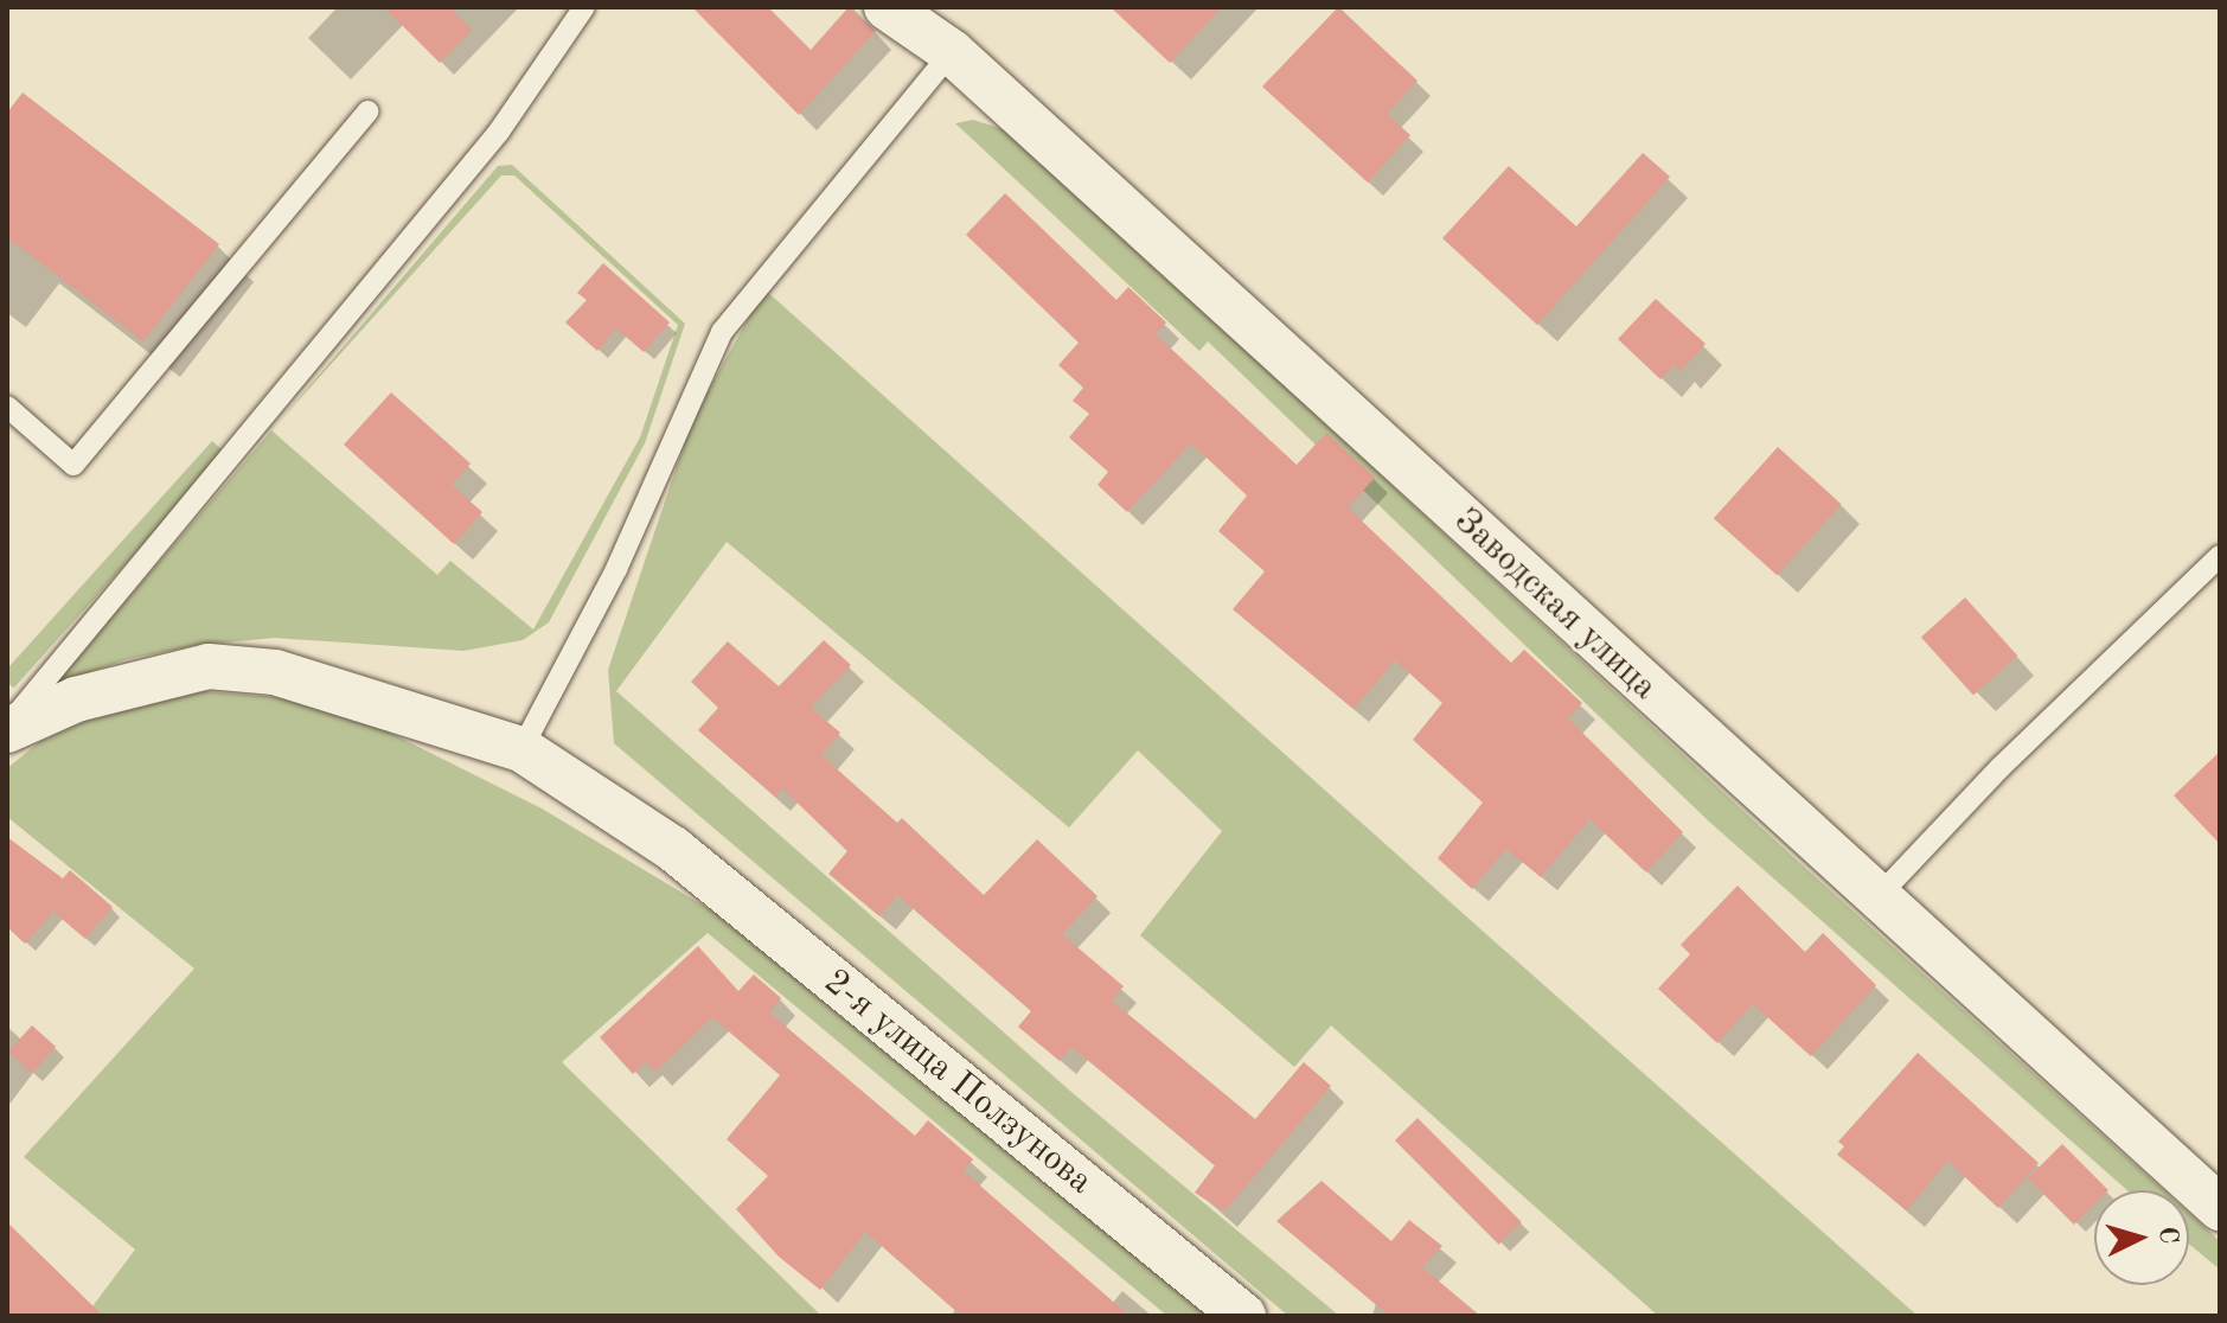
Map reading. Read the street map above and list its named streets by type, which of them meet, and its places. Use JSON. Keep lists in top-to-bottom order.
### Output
{
  "streets": {
    "street": ["Заводская улица", "2-я улица Ползунова"]
  },
  "north": "right"
}
